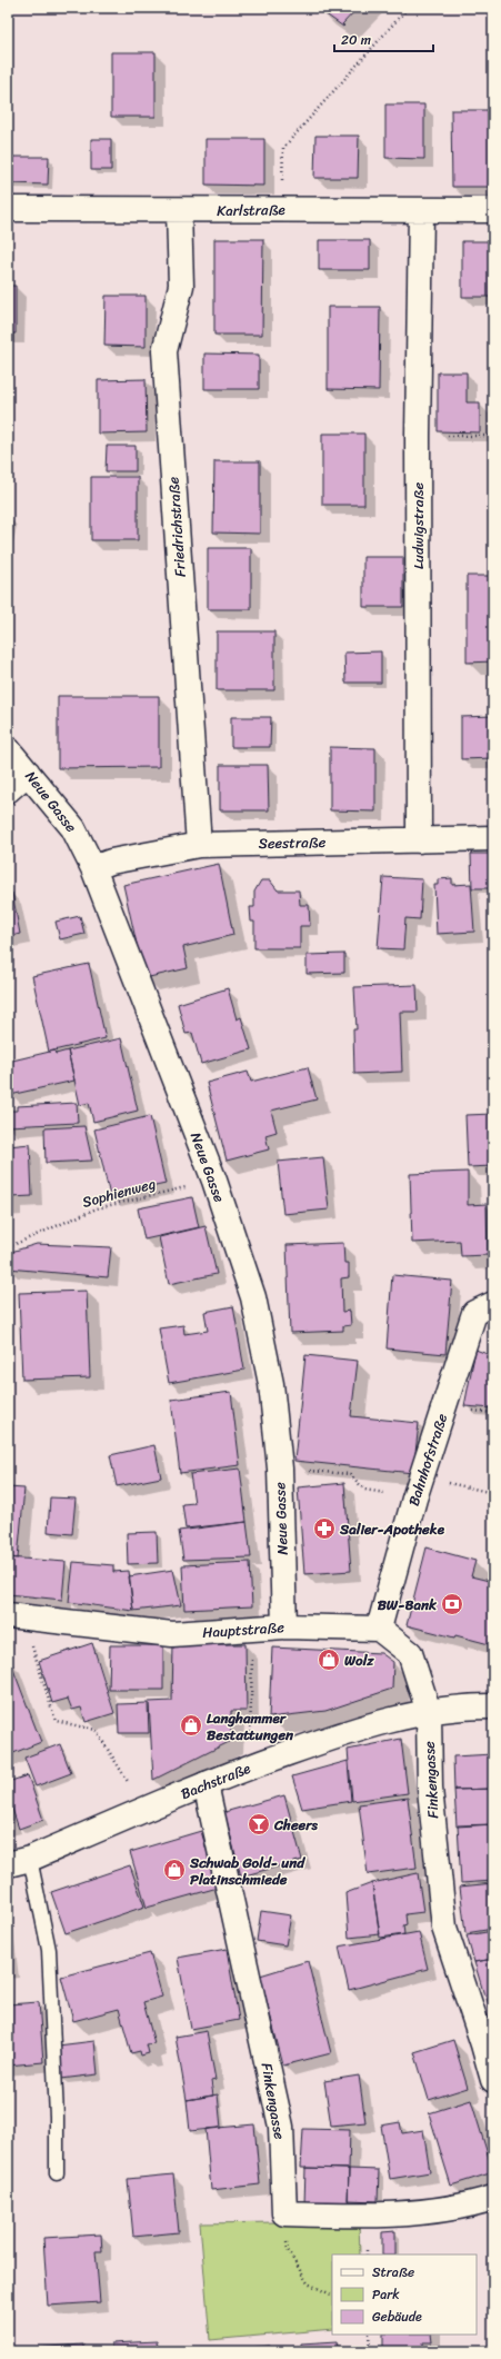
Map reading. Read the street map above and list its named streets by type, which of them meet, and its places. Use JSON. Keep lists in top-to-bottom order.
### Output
{
  "streets": {
    "street": [
      "Karlstraße",
      "Ludwigstraße",
      "Friedrichstraße",
      "Neue Gasse",
      "Seestraße",
      "Bahnhofstraße",
      "Hauptstraße",
      "Finkengasse",
      "Bachstraße"
    ],
    "path": ["Sophienweg"]
  },
  "crossings": [
    ["Karlstraße", "Ludwigstraße"],
    ["Karlstraße", "Friedrichstraße"],
    ["Ludwigstraße", "Seestraße"],
    ["Friedrichstraße", "Seestraße"],
    ["Neue Gasse", "Seestraße"],
    ["Neue Gasse", "Sophienweg"],
    ["Neue Gasse", "Hauptstraße"],
    ["Bahnhofstraße", "Hauptstraße"],
    ["Finkengasse", "Bachstraße"]
  ],
  "places": {
    "pharmacy": ["Salier-Apotheke"],
    "bank": ["BW-Bank"],
    "shop": ["Wolz", "Langhammer Bestattungen", "Schwab Gold- und Platinschmiede"],
    "bar": ["Cheers"]
  },
  "legend": ["Straße", "Park", "Gebäude"],
  "scale_bar": "20 m"
}
